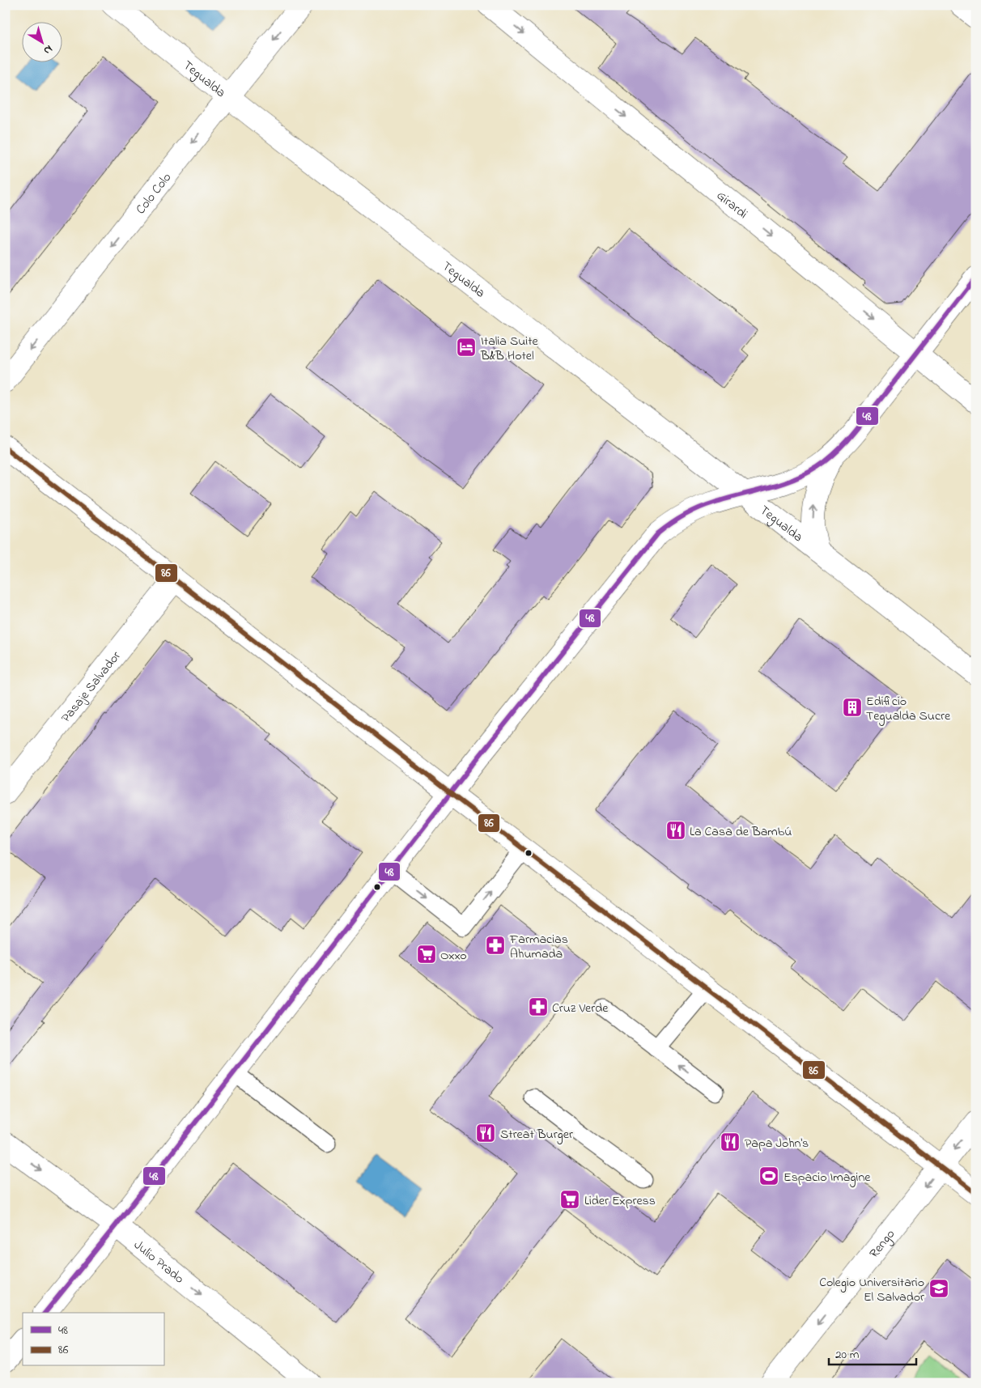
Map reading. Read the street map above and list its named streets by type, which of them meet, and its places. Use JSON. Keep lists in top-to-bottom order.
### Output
{
  "streets": {
    "street": [
      "Tegualda",
      "Colo Colo",
      "Girardi",
      "Pasaje Salvador",
      "Rengo",
      "Julio Prado"
    ]
  },
  "crossings": [
    ["Tegualda", "Colo Colo"]
  ],
  "one_way": [
    "Colo Colo",
    "Girardi",
    "Rengo",
    "Julio Prado"
  ],
  "places": {
    "hotel": ["Italia Suite B&B Hotel"],
    "building": ["Edificio Tegualda Sucre"],
    "restaurant": ["La Casa de Bambú", "Streat Burger", "Papa John's"],
    "pharmacy": ["Farmacias Ahumada", "Cruz Verde"],
    "supermarket": ["Oxxo", "Lider Express"],
    "sports": ["Espacio Imagine"],
    "school or university": ["Colegio Universitario El Salvador"]
  },
  "lines": ["transit line 48", "transit line 86"],
  "legend": ["48", "86"],
  "scale_bar": "20 m",
  "north": "bottom right"
}
